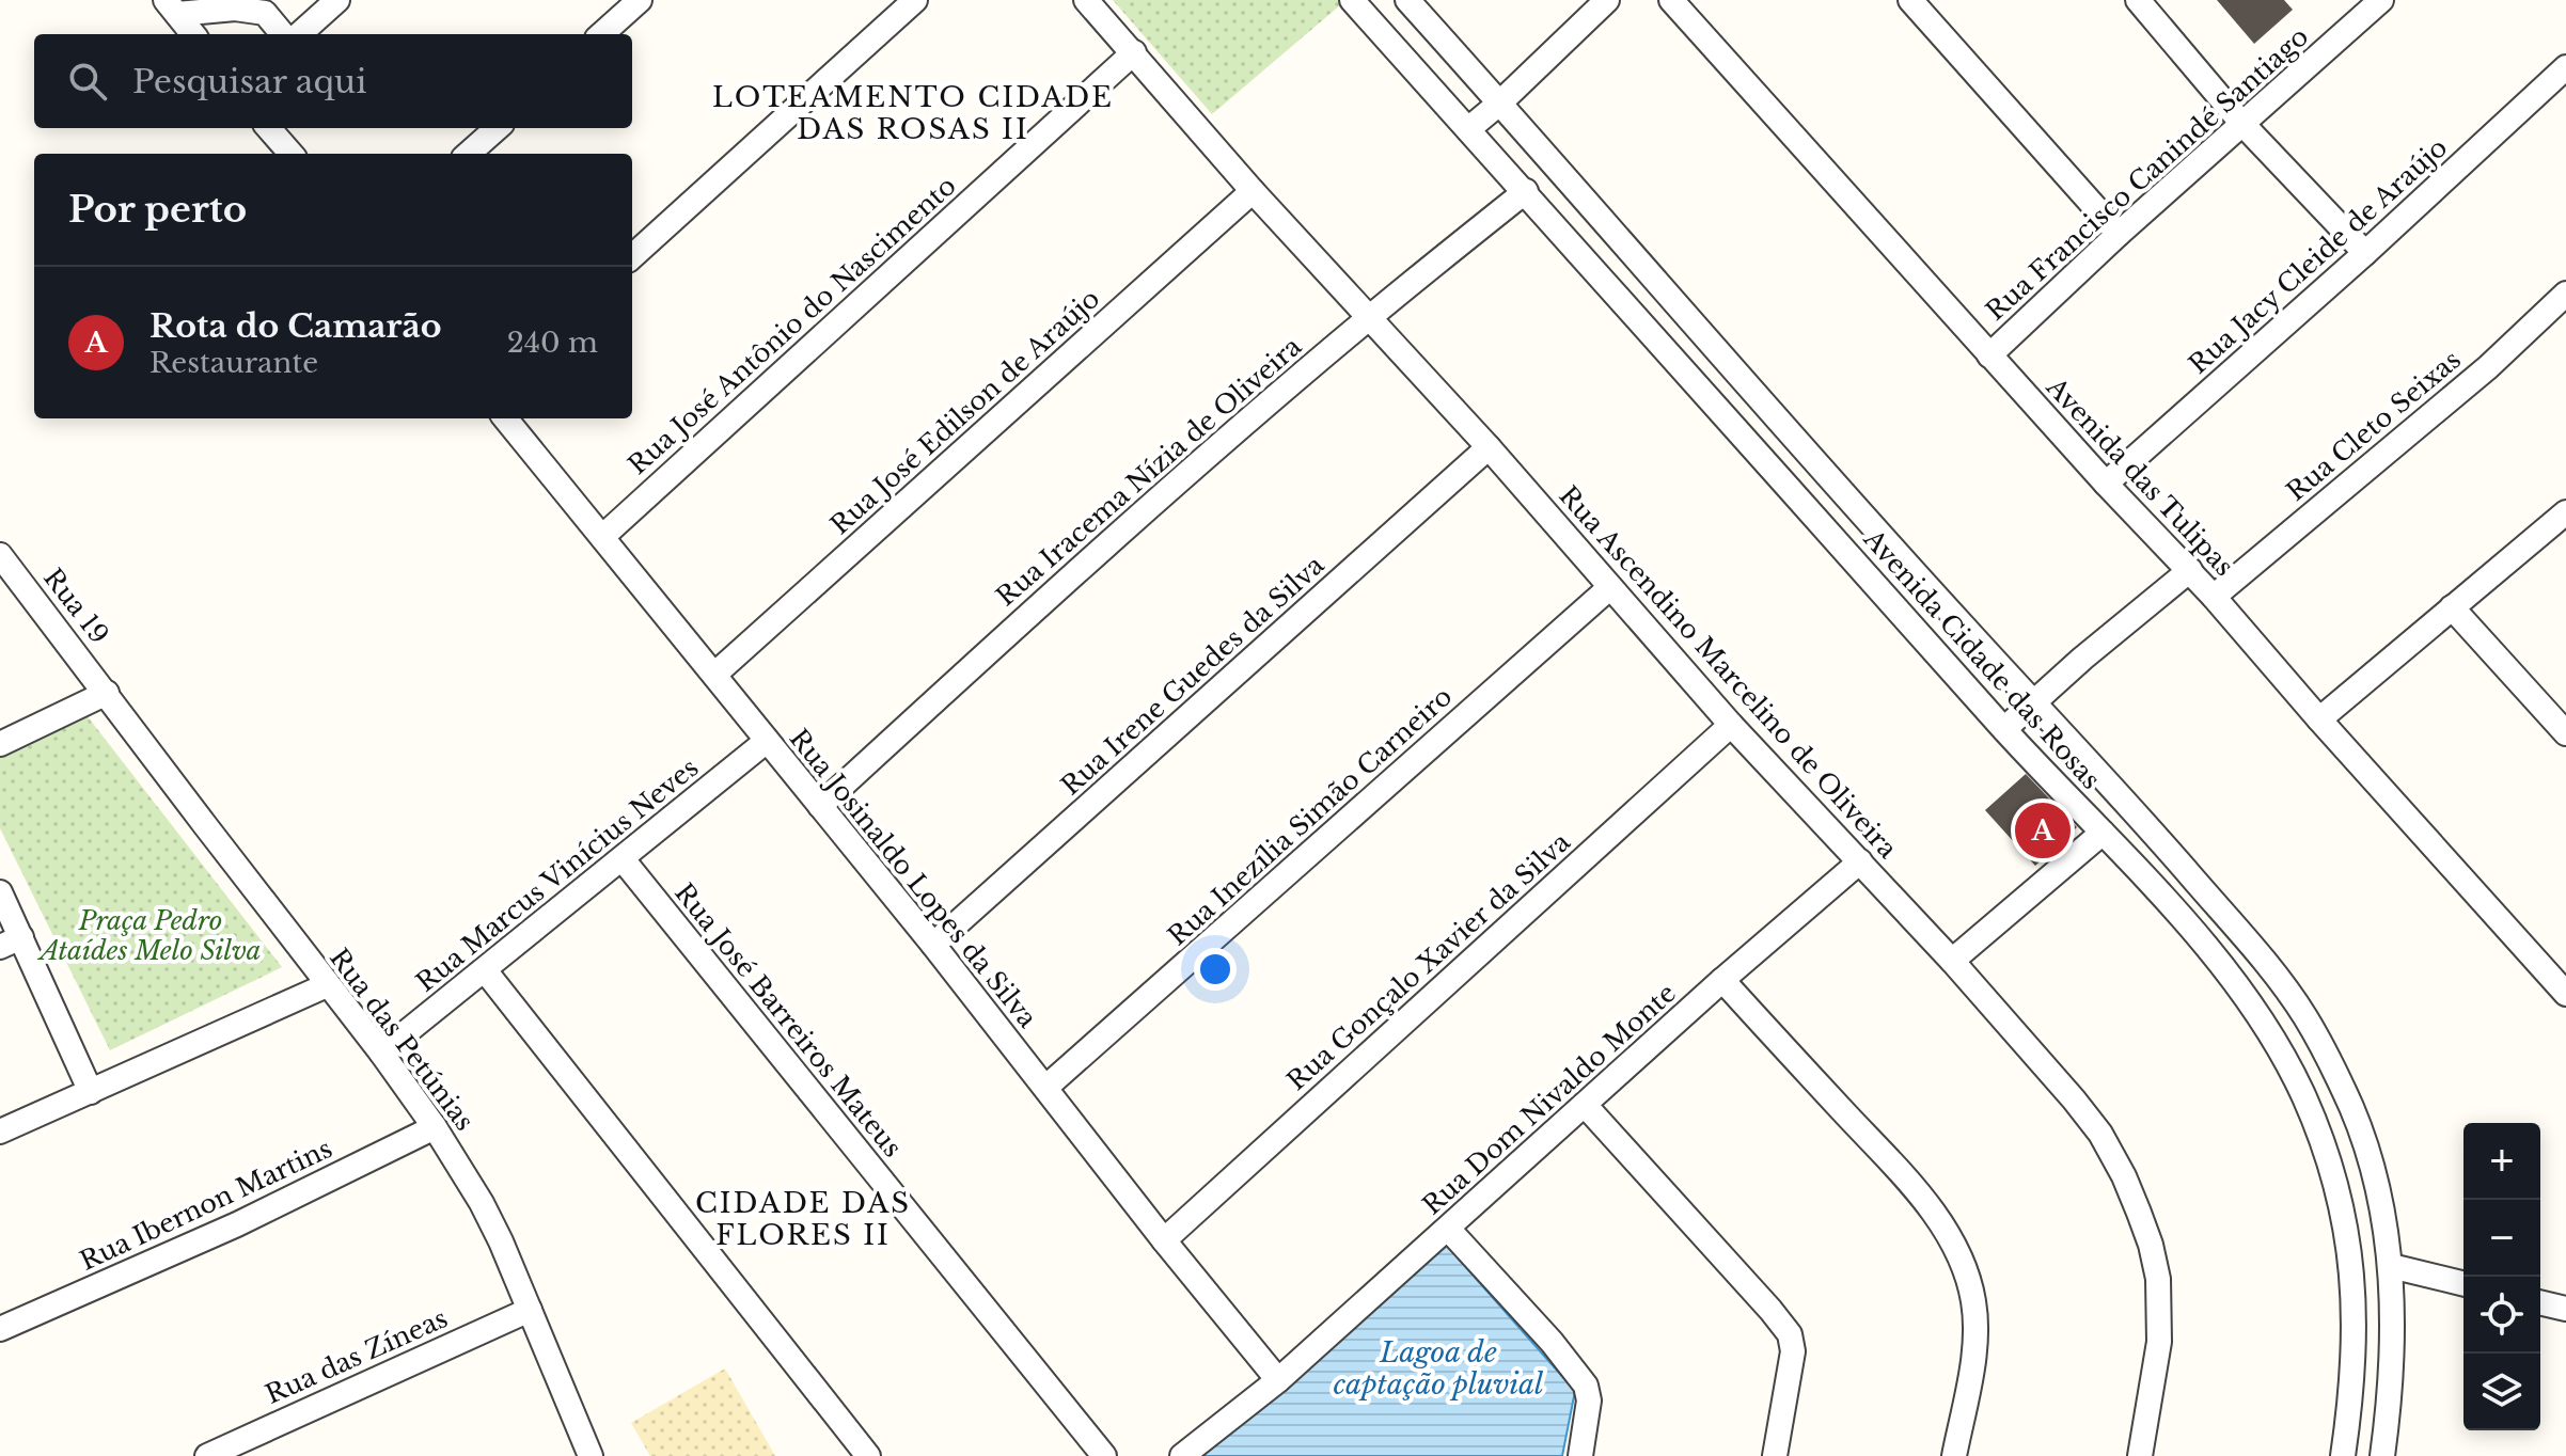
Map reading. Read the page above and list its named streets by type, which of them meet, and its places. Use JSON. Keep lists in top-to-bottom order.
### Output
{
  "streets": {
    "street": [
      "Rua Francisco Canindé Santiago",
      "Rua Jacy Cleide de Araújo",
      "Rua José Antônio do Nascimento",
      "Rua José Edilson de Araújo",
      "Rua Cleto Seixas",
      "Rua Iracema Nízia de Oliveira",
      "Avenida das Tulipas",
      "Rua 19",
      "Avenida Cidade das Rosas",
      "Rua Ascendino Marcelino de Oliveira",
      "Rua Irene Guedes da Silva",
      "Rua Inezília Simão Carneiro",
      "Rua Marcus Vinícius Neves",
      "Rua Josinaldo Lopes da Silva",
      "Rua Gonçalo Xavier da Silva",
      "Rua José Barreiros Mateus",
      "Rua das Petúnias",
      "Rua Dom Nivaldo Monte",
      "Rua Ibernon Martins",
      "Rua das Zíneas"
    ]
  },
  "crossings": [
    ["Rua Francisco Canindé Santiago", "Avenida das Tulipas"],
    ["Rua Jacy Cleide de Araújo", "Avenida das Tulipas"],
    ["Rua José Antônio do Nascimento", "Rua Ascendino Marcelino de Oliveira"],
    ["Rua José Antônio do Nascimento", "Rua Josinaldo Lopes da Silva"],
    ["Rua José Edilson de Araújo", "Rua Ascendino Marcelino de Oliveira"],
    ["Rua José Edilson de Araújo", "Rua Josinaldo Lopes da Silva"],
    ["Rua Cleto Seixas", "Avenida das Tulipas"],
    ["Rua Iracema Nízia de Oliveira", "Avenida Cidade das Rosas"],
    ["Rua Iracema Nízia de Oliveira", "Rua Ascendino Marcelino de Oliveira"],
    ["Rua Iracema Nízia de Oliveira", "Rua Josinaldo Lopes da Silva"],
    ["Rua 19", "Rua das Petúnias"],
    ["Rua Ascendino Marcelino de Oliveira", "Rua Irene Guedes da Silva"],
    ["Rua Ascendino Marcelino de Oliveira", "Rua Inezília Simão Carneiro"],
    ["Rua Ascendino Marcelino de Oliveira", "Rua Gonçalo Xavier da Silva"],
    ["Rua Ascendino Marcelino de Oliveira", "Rua Dom Nivaldo Monte"],
    ["Rua Irene Guedes da Silva", "Rua Josinaldo Lopes da Silva"],
    ["Rua Inezília Simão Carneiro", "Rua Josinaldo Lopes da Silva"],
    ["Rua Marcus Vinícius Neves", "Rua Josinaldo Lopes da Silva"],
    ["Rua Marcus Vinícius Neves", "Rua José Barreiros Mateus"],
    ["Rua Marcus Vinícius Neves", "Rua das Petúnias"],
    ["Rua Josinaldo Lopes da Silva", "Rua Gonçalo Xavier da Silva"],
    ["Rua Josinaldo Lopes da Silva", "Rua Dom Nivaldo Monte"],
    ["Rua das Petúnias", "Rua Ibernon Martins"],
    ["Rua das Petúnias", "Rua das Zíneas"]
  ],
  "districts": ["LOTEAMENTO CIDADE DAS ROSAS II", "CIDADE DAS FLORES II"],
  "water": ["Lagoa de captação pluvial"],
  "parks": ["Praça Pedro Ataídes Melo Silva"],
  "page": {
    "search": "Pesquisar aqui",
    "heading": "Por perto",
    "list": [
      {
        "mark": "A",
        "name": "Rota do Camarão",
        "note": "Restaurante",
        "value": "240 m"
      }
    ],
    "pins": "A",
    "map_buttons": ["+", "−"]
  }
}
